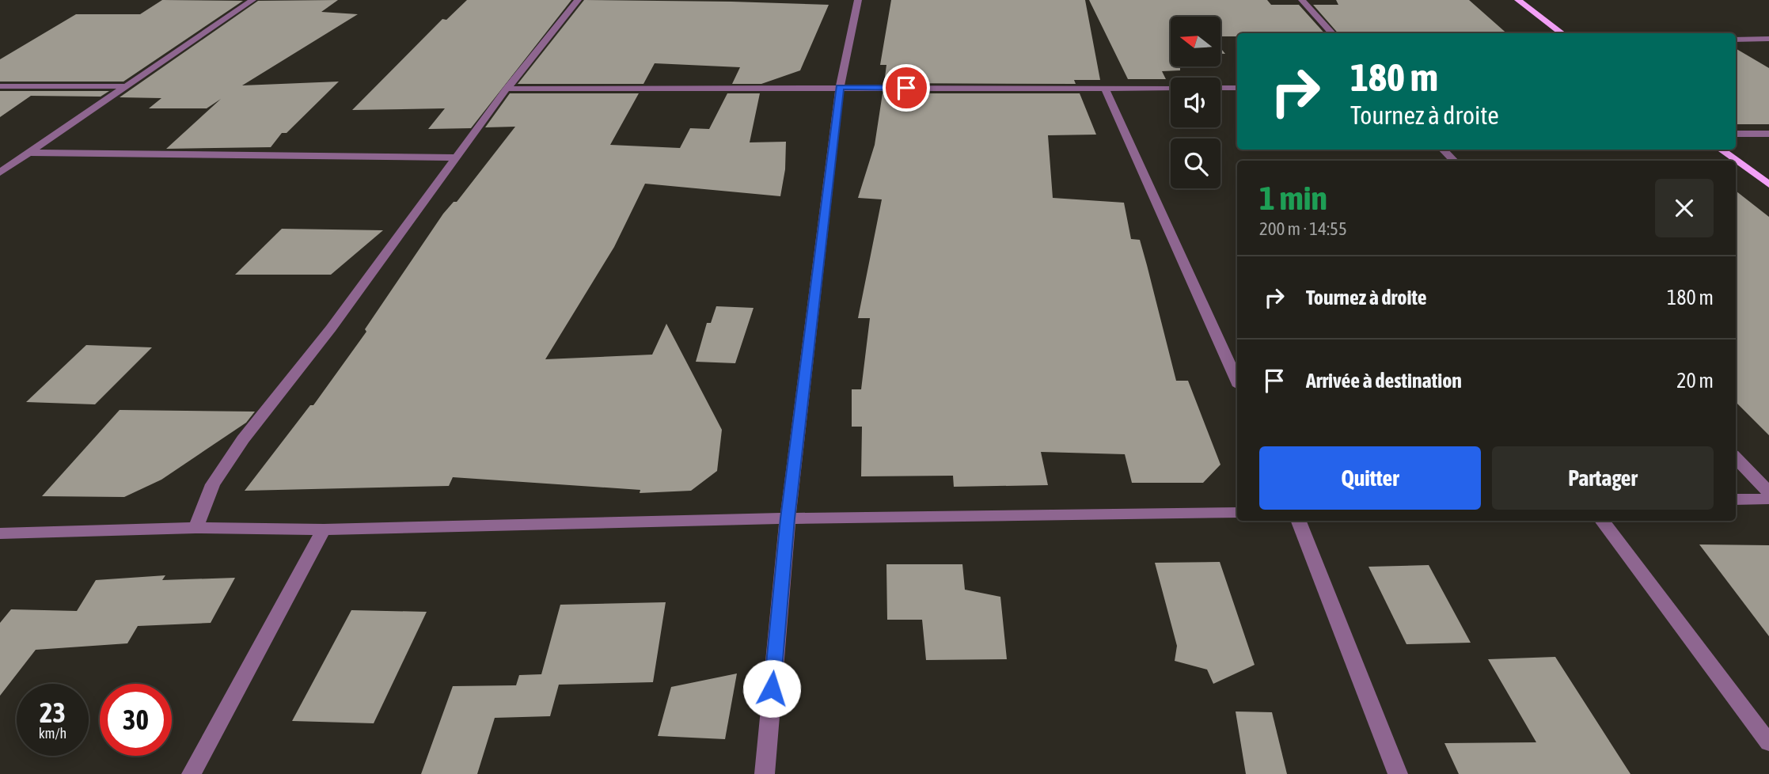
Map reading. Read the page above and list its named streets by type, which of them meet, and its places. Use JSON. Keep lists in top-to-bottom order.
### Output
{
  "north": "left",
  "page": {
    "turn": ["180 m", "Tournez à droite"],
    "heading": ["1 min", "200 m · 14:55"],
    "list": [
      {
        "name": "Tournez à droite",
        "value": "180 m"
      },
      {
        "name": "Arrivée à destination",
        "value": "20 m"
      }
    ],
    "buttons": ["Quitter", "Partager"],
    "speed": "23 km/h",
    "limit": "30"
  }
}
